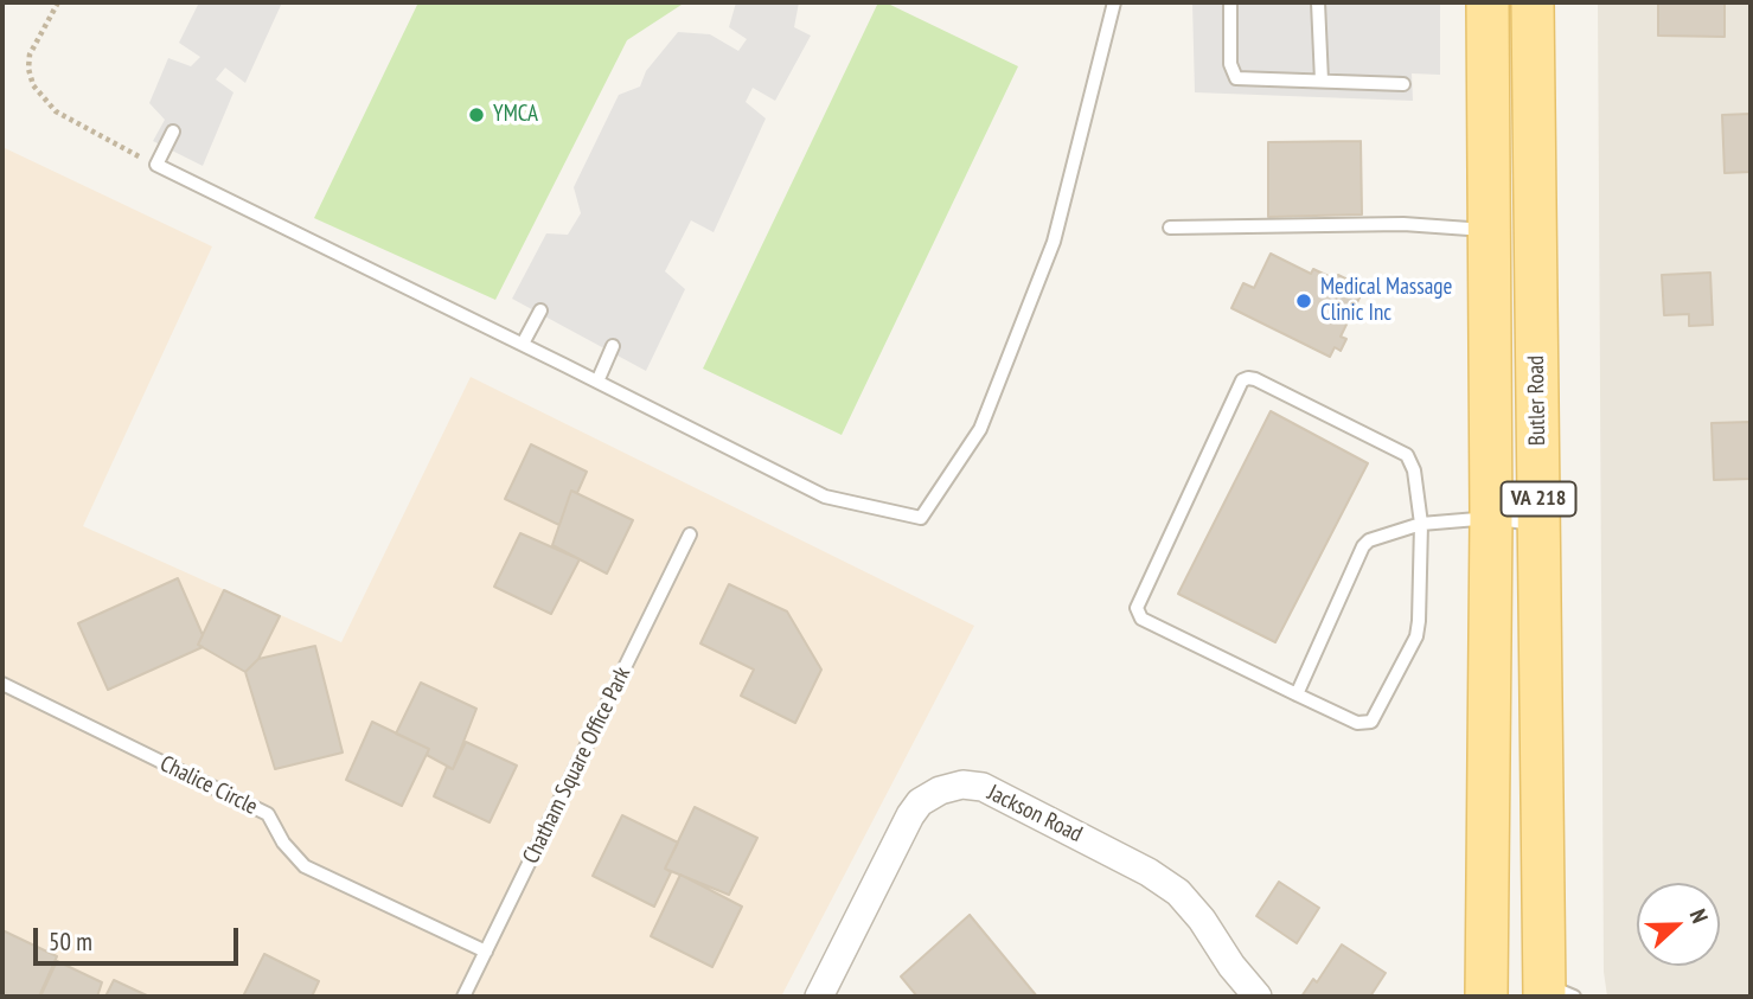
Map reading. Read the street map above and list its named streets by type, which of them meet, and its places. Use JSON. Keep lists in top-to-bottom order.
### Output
{
  "streets": {
    "main road": ["Butler Road", "VA 218"],
    "street": ["Jackson Road"],
    "lane": ["Chatham Square Office Park", "Chalice Circle"]
  },
  "crossings": [
    ["Chatham Square Office Park", "Chalice Circle"]
  ],
  "places": ["YMCA", "Medical Massage Clinic Inc"],
  "scale_bar": "50 m",
  "north": "right"
}
